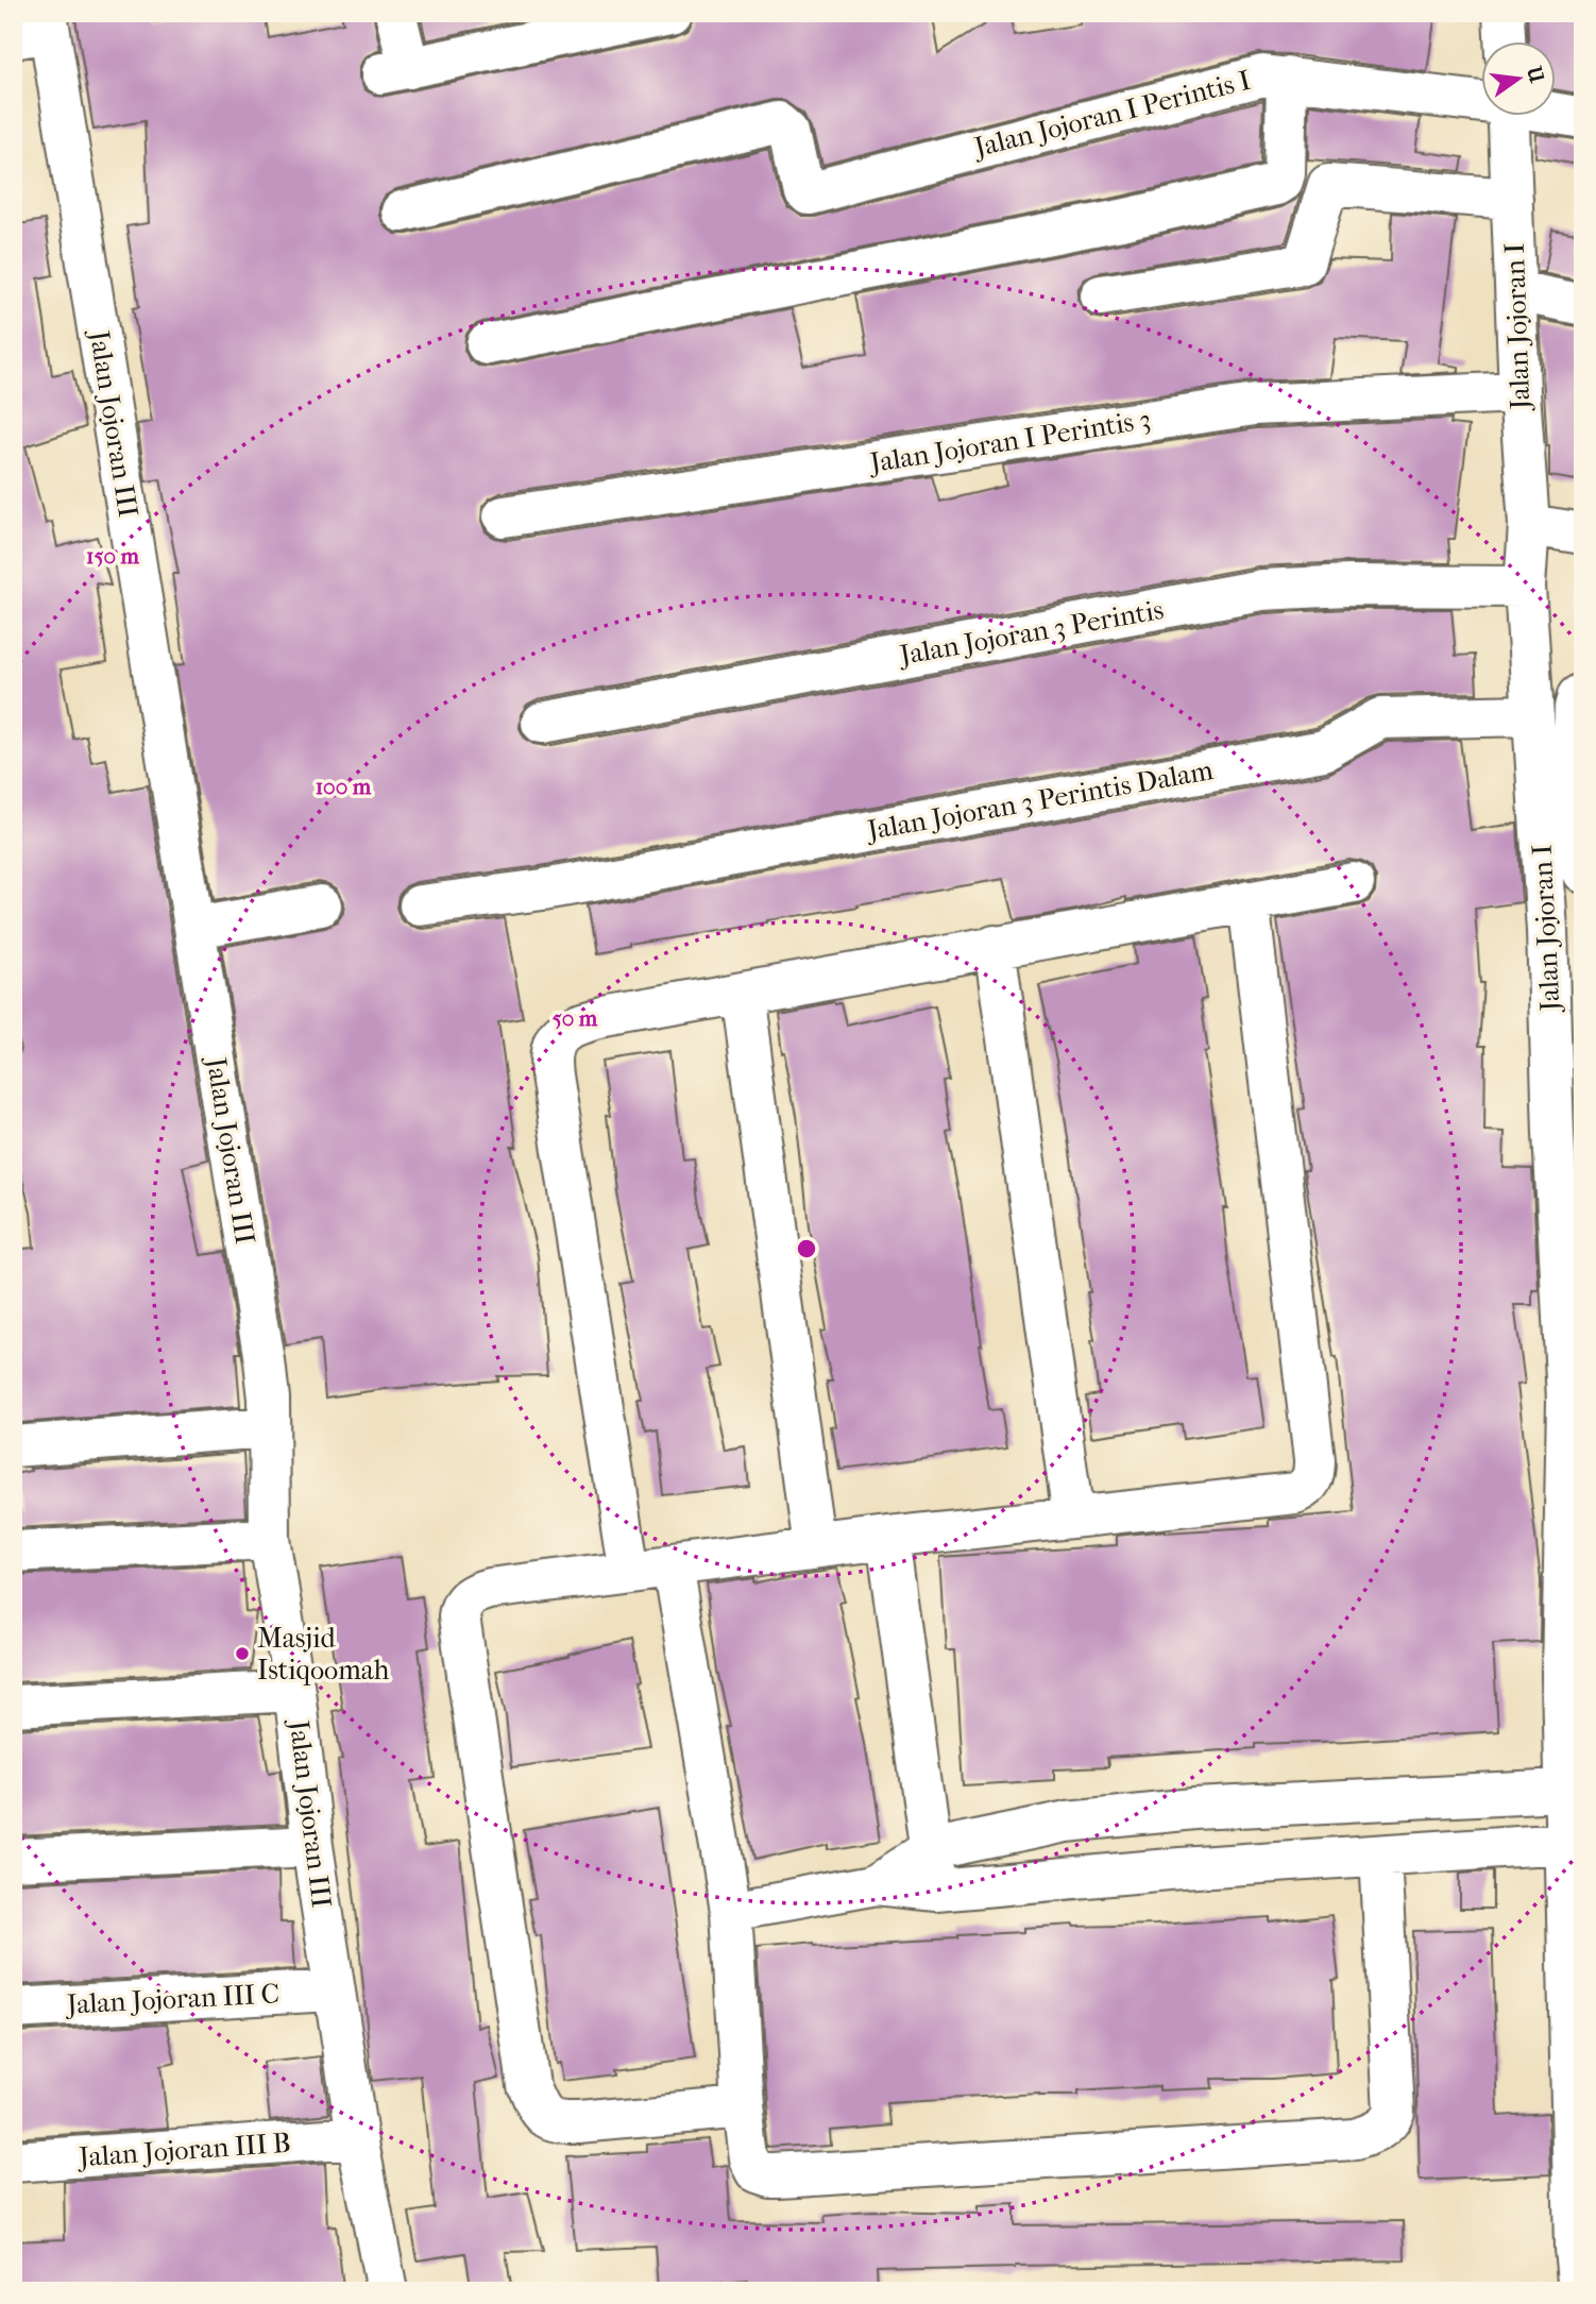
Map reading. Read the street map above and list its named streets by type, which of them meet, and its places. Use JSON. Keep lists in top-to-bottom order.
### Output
{
  "streets": {
    "street": [
      "Jalan Jojoran I Perintis I",
      "Jalan Jojoran I",
      "Jalan Jojoran III",
      "Jalan Jojoran I Perintis 3",
      "Jalan Jojoran 3 Perintis",
      "Jalan Jojoran 3 Perintis Dalam",
      "Jalan Jojoran III C",
      "Jalan Jojoran III B"
    ]
  },
  "crossings": [
    ["Jalan Jojoran I", "Jalan Jojoran I Perintis 3"],
    ["Jalan Jojoran I", "Jalan Jojoran 3 Perintis"],
    ["Jalan Jojoran I", "Jalan Jojoran 3 Perintis Dalam"],
    ["Jalan Jojoran III", "Jalan Jojoran III C"],
    ["Jalan Jojoran III", "Jalan Jojoran III B"]
  ],
  "places": ["Masjid Istiqoomah"],
  "north": "right",
  "rings": ["150 m", "100 m", "50 m"]
}
